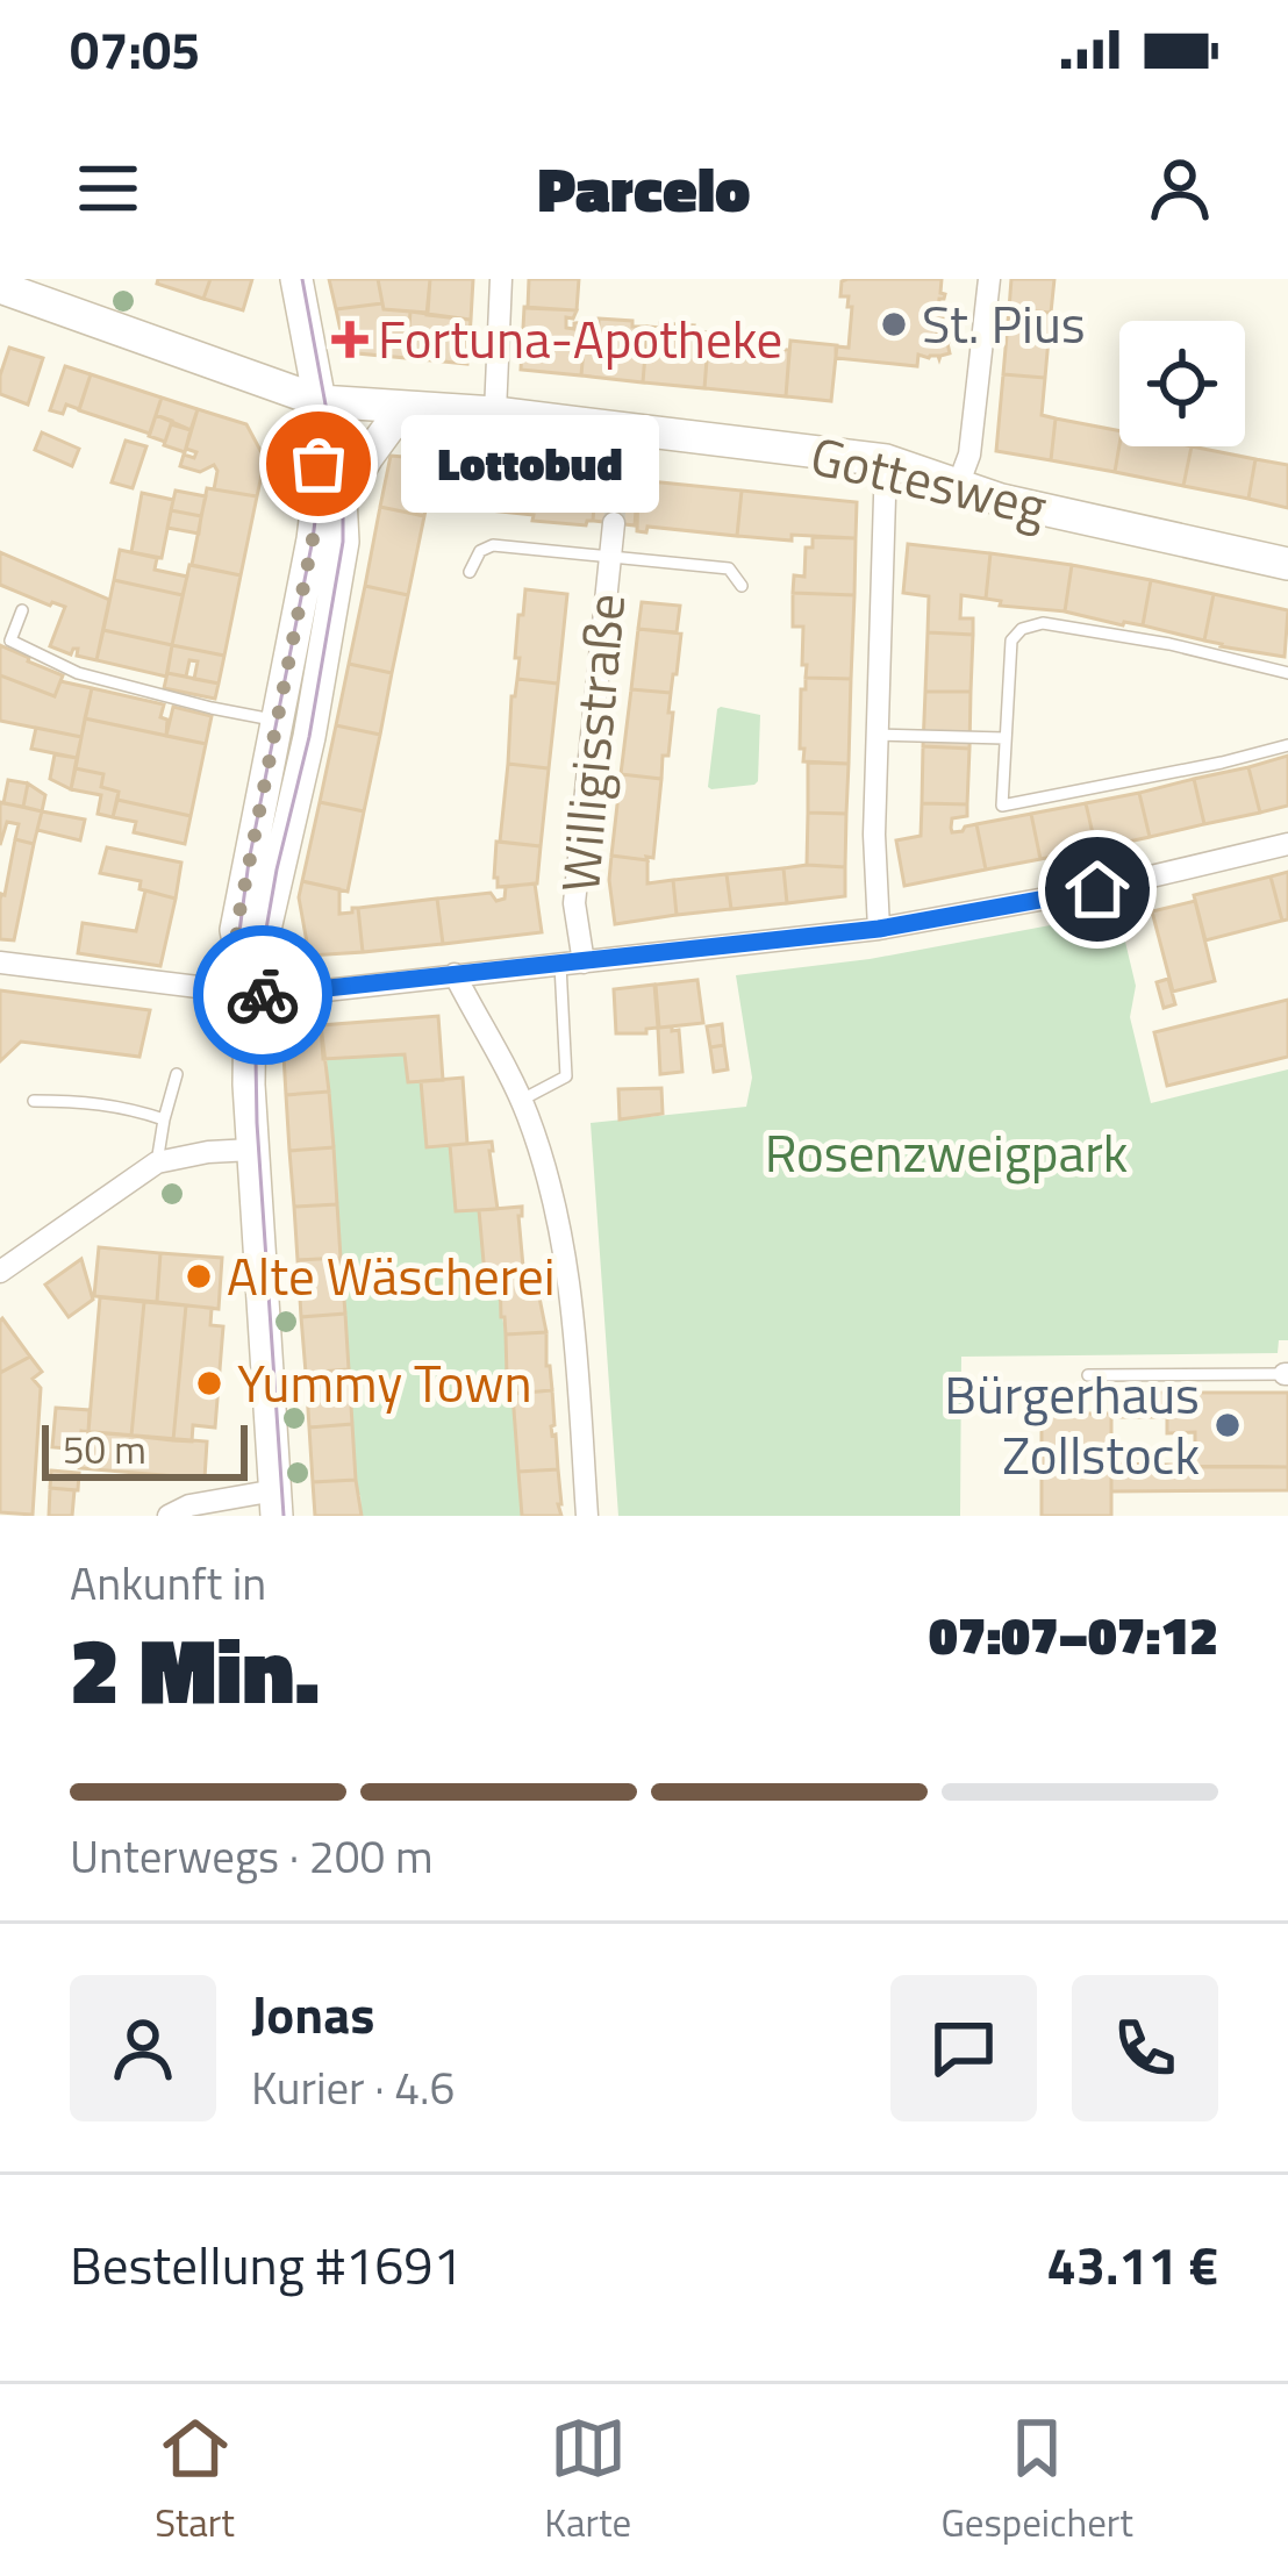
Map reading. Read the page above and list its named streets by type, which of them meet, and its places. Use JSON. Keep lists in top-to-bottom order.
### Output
{
  "streets": {
    "street": ["Gottesweg", "Willigisstraße"]
  },
  "parks": ["Rosenzweigpark"],
  "places": {
    "other": [
      "St. Pius",
      "Lottobud",
      "Alte Wäscherei",
      "Yummy Town",
      "Bürgerhaus Zollstock"
    ],
    "health": ["Fortuna-Apotheke"]
  },
  "scale_bar": "50 m",
  "page": {
    "status": "07:05",
    "header": "Parcelo",
    "bubble": "Lottobud",
    "scale": "50 m",
    "heading": ["2 Min.", "Ankunft in", "07:07–07:12"],
    "panel": [
      "Jonas",
      "Kurier · 4.6",
      "Bestellung #1691",
      "43.11 €"
    ],
    "bar": "Unterwegs · 200 m",
    "tabs": ["Start", "Karte", "Gespeichert"]
  }
}
